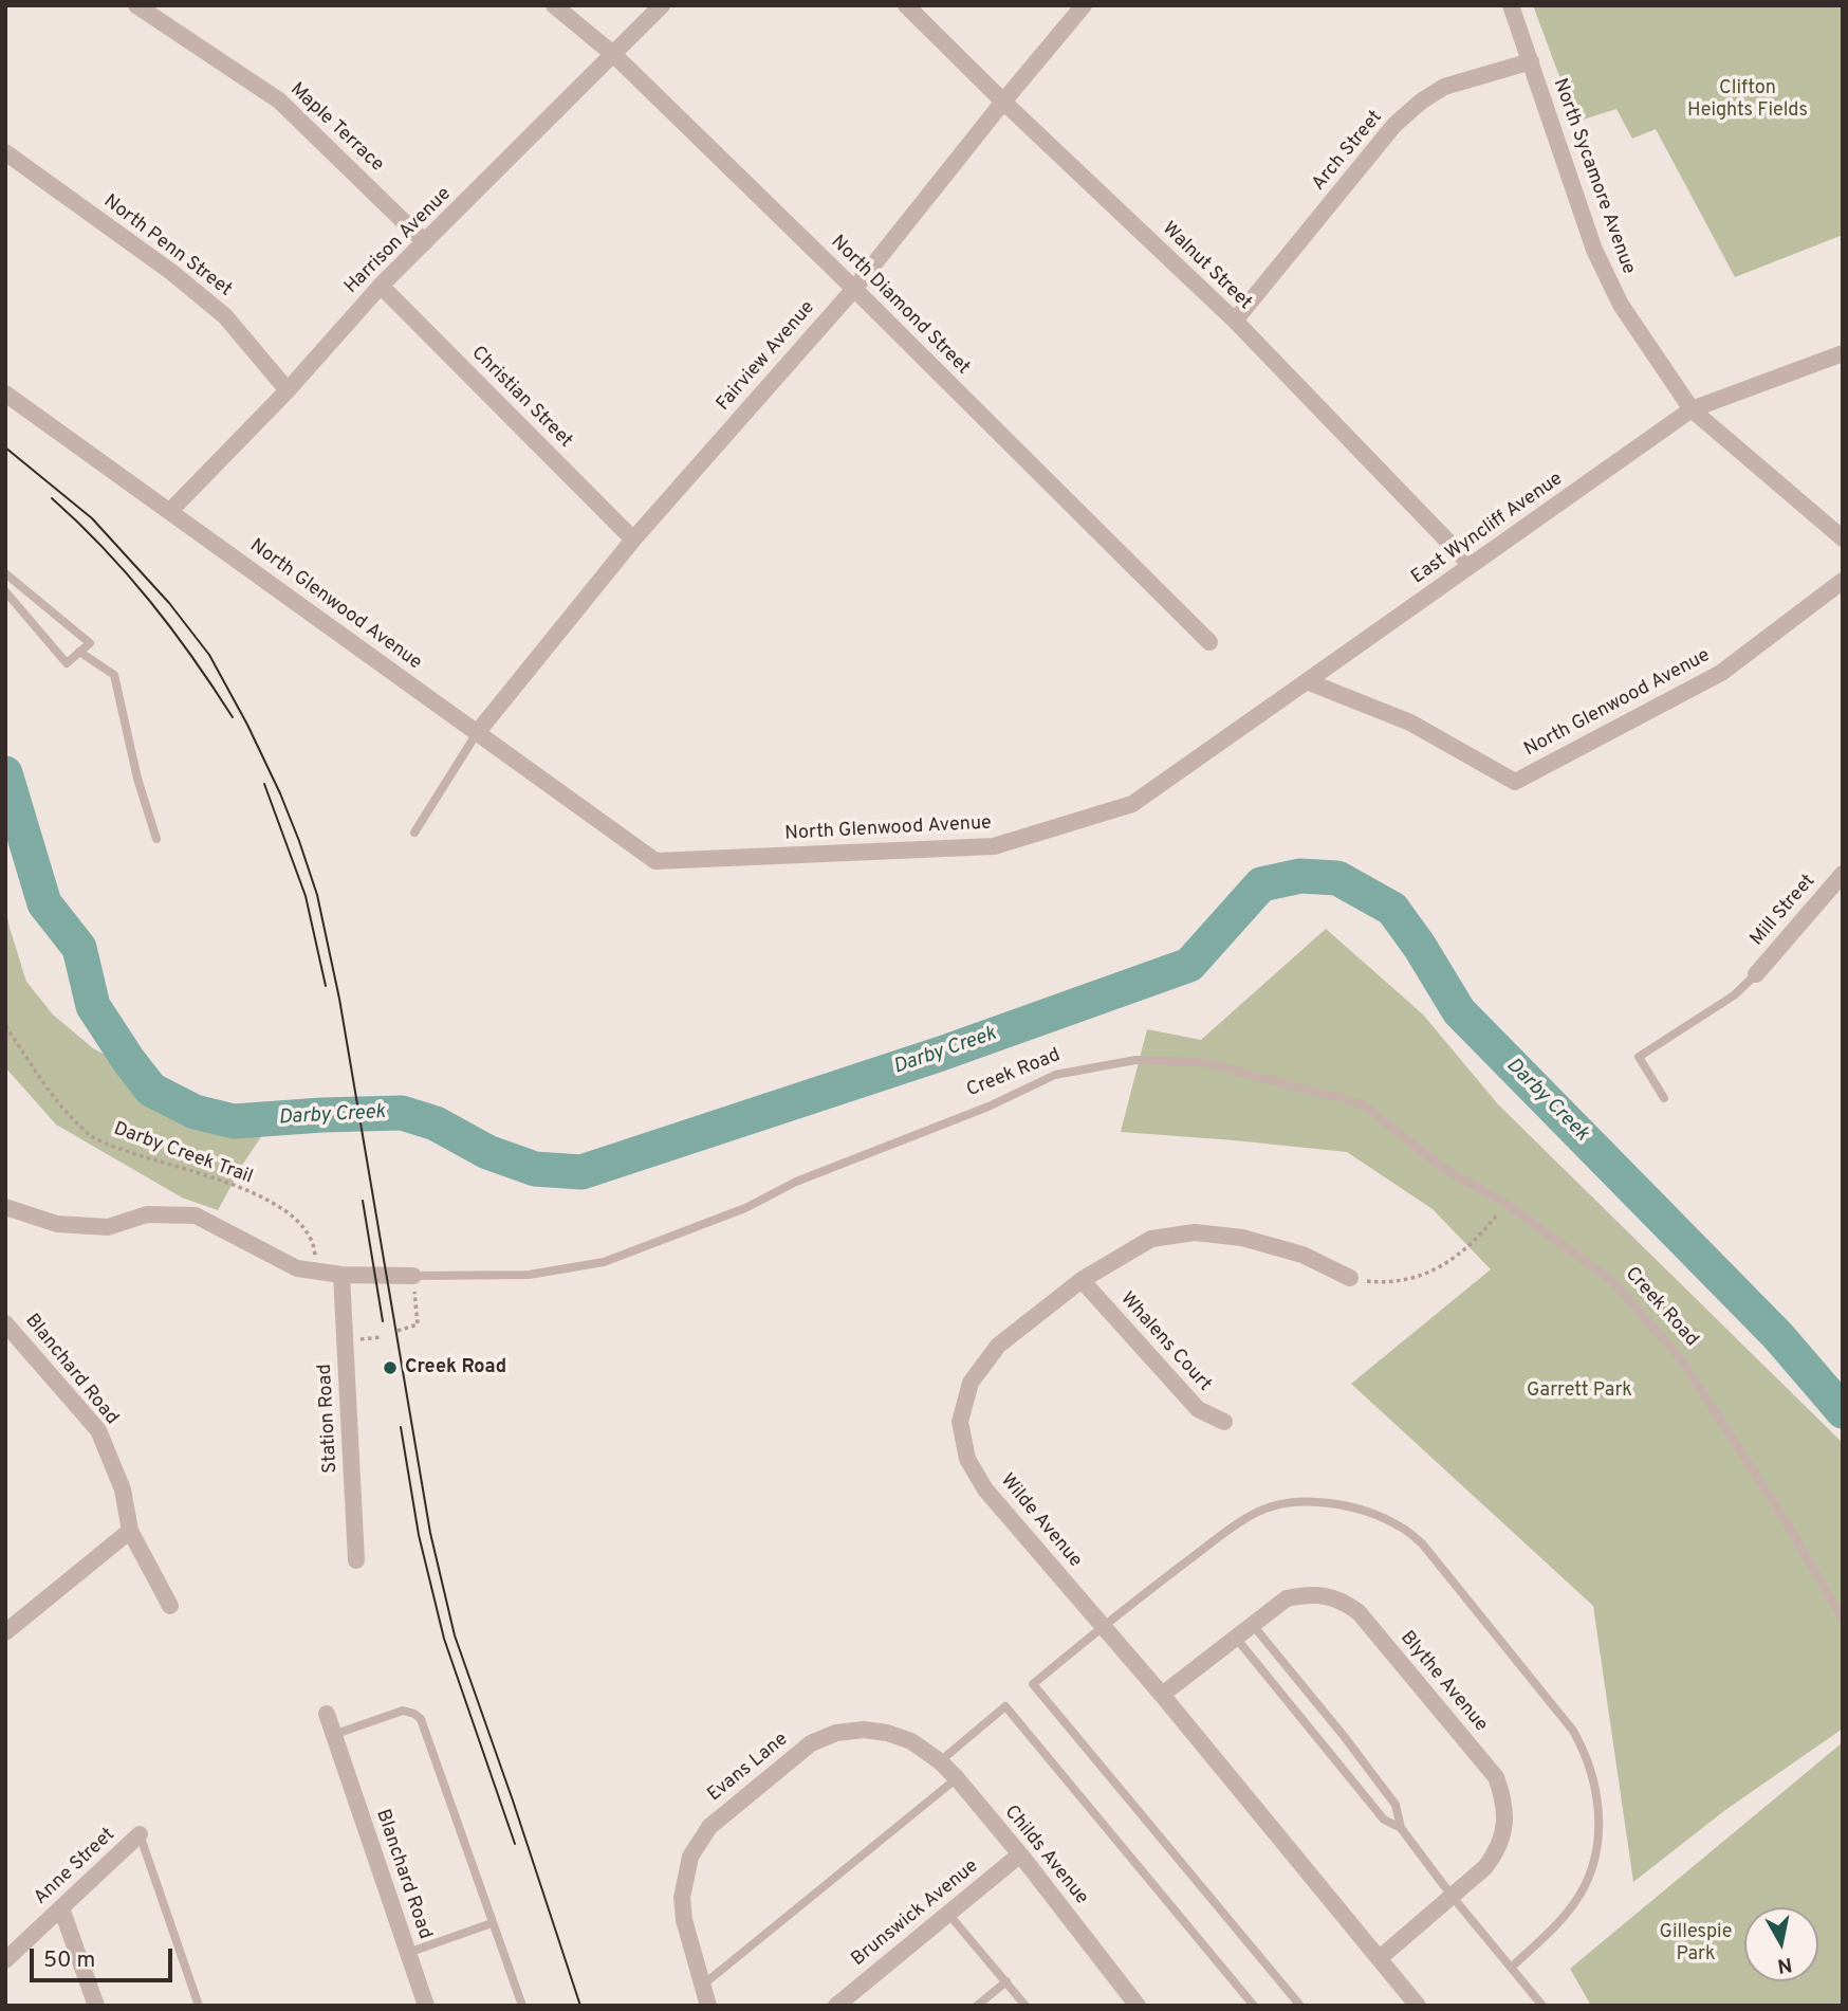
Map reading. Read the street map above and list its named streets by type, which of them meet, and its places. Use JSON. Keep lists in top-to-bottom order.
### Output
{
  "streets": {
    "street": [
      "Maple Terrace",
      "Arch Street",
      "North Sycamore Avenue",
      "Harrison Avenue",
      "North Penn Street",
      "Walnut Street",
      "North Diamond Street",
      "Fairview Avenue",
      "Christian Street",
      "East Wyncliff Avenue",
      "North Glenwood Avenue",
      "Mill Street",
      "Creek Road",
      "Whalens Court",
      "Blanchard Road",
      "Station Road",
      "Wilde Avenue",
      "Blythe Avenue",
      "Evans Lane",
      "Childs Avenue",
      "Anne Street",
      "Brunswick Avenue"
    ],
    "path": ["Darby Creek Trail"]
  },
  "crossings": [
    ["Maple Terrace", "Harrison Avenue"],
    ["Arch Street", "North Sycamore Avenue"],
    ["Arch Street", "Walnut Street"],
    ["North Sycamore Avenue", "East Wyncliff Avenue"],
    ["Harrison Avenue", "North Penn Street"],
    ["Harrison Avenue", "North Diamond Street"],
    ["Harrison Avenue", "Christian Street"],
    ["Harrison Avenue", "North Glenwood Avenue"],
    ["Walnut Street", "Fairview Avenue"],
    ["Walnut Street", "East Wyncliff Avenue"],
    ["North Diamond Street", "Fairview Avenue"],
    ["Fairview Avenue", "Christian Street"],
    ["Fairview Avenue", "North Glenwood Avenue"],
    ["East Wyncliff Avenue", "North Glenwood Avenue"],
    ["Creek Road", "Darby Creek Trail"],
    ["Creek Road", "Station Road"],
    ["Whalens Court", "Wilde Avenue"],
    ["Wilde Avenue", "Blythe Avenue"],
    ["Evans Lane", "Childs Avenue"],
    ["Childs Avenue", "Brunswick Avenue"]
  ],
  "water": ["Darby Creek"],
  "parks": ["Clifton Heights Fields", "Garrett Park", "Gillespie Park"],
  "places": ["Creek Road"],
  "scale_bar": "50 m",
  "north": "bottom"
}
